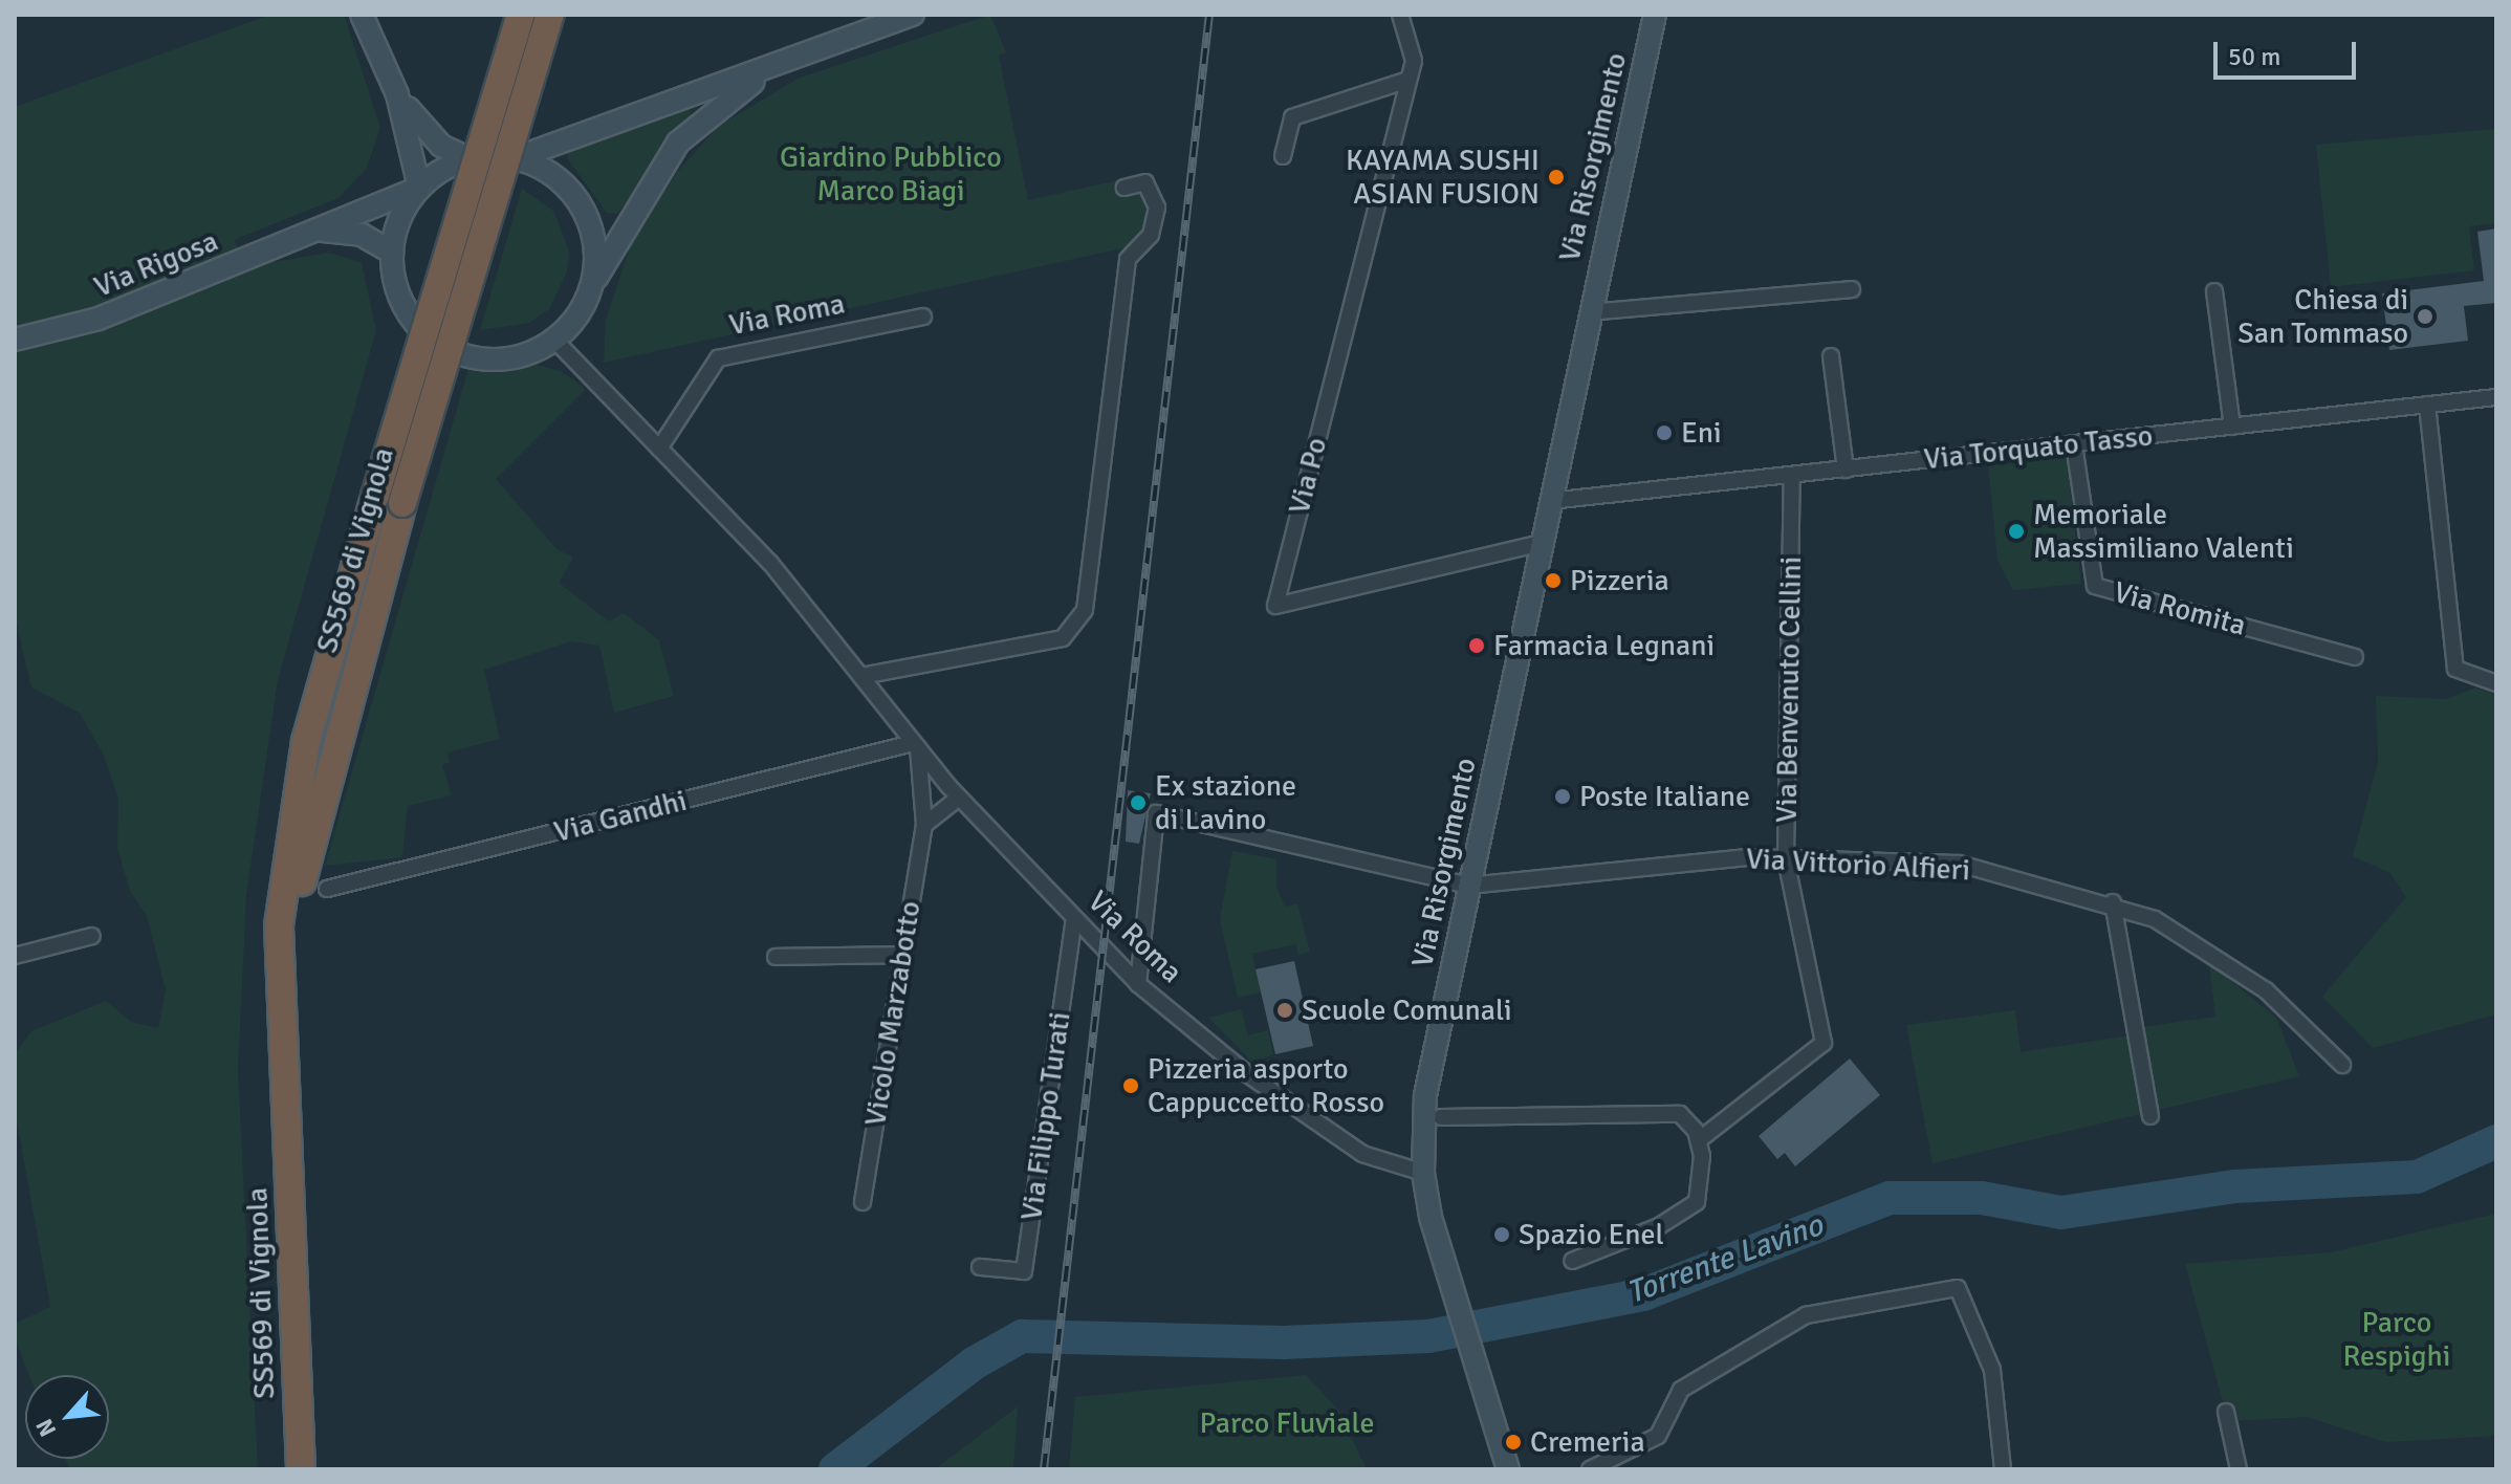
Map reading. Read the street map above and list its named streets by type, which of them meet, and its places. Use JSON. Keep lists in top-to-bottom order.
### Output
{
  "streets": {
    "highway": ["SS569 di Vignola"],
    "main road": ["Via Risorgimento", "Via Rigosa"],
    "street": [
      "Via Roma",
      "Via Torquato Tasso",
      "Via Po",
      "Via Romita",
      "Via Benvenuto Cellini",
      "Via Gandhi",
      "Via Vittorio Alfieri",
      "Vicolo Marzabotto",
      "Via Filippo Turati"
    ]
  },
  "crossings": [
    ["Via Risorgimento", "Via Roma"],
    ["Via Risorgimento", "Via Torquato Tasso"],
    ["Via Risorgimento", "Via Po"],
    ["Via Risorgimento", "Via Vittorio Alfieri"],
    ["Via Rigosa", "Via Roma"],
    ["Via Roma", "Via Gandhi"],
    ["Via Roma", "Vicolo Marzabotto"],
    ["Via Roma", "Via Filippo Turati"],
    ["Via Torquato Tasso", "Via Romita"],
    ["Via Torquato Tasso", "Via Benvenuto Cellini"],
    ["Via Benvenuto Cellini", "Via Vittorio Alfieri"],
    ["Via Gandhi", "Vicolo Marzabotto"]
  ],
  "water": ["Torrente Lavino"],
  "parks": ["Giardino Pubblico Marco Biagi", "Parco Respighi", "Parco Fluviale"],
  "places": [
    "KAYAMA SUSHI ASIAN FUSION",
    "Chiesa di San Tommaso",
    "Eni",
    "Memoriale Massimiliano Valenti",
    "Pizzeria",
    "Farmacia Legnani",
    "Poste Italiane",
    "Ex stazione di Lavino",
    "Scuole Comunali",
    "Pizzeria asporto Cappuccetto Rosso",
    "Spazio Enel",
    "Cremeria"
  ],
  "scale_bar": "50 m",
  "north": "bottom left"
}
